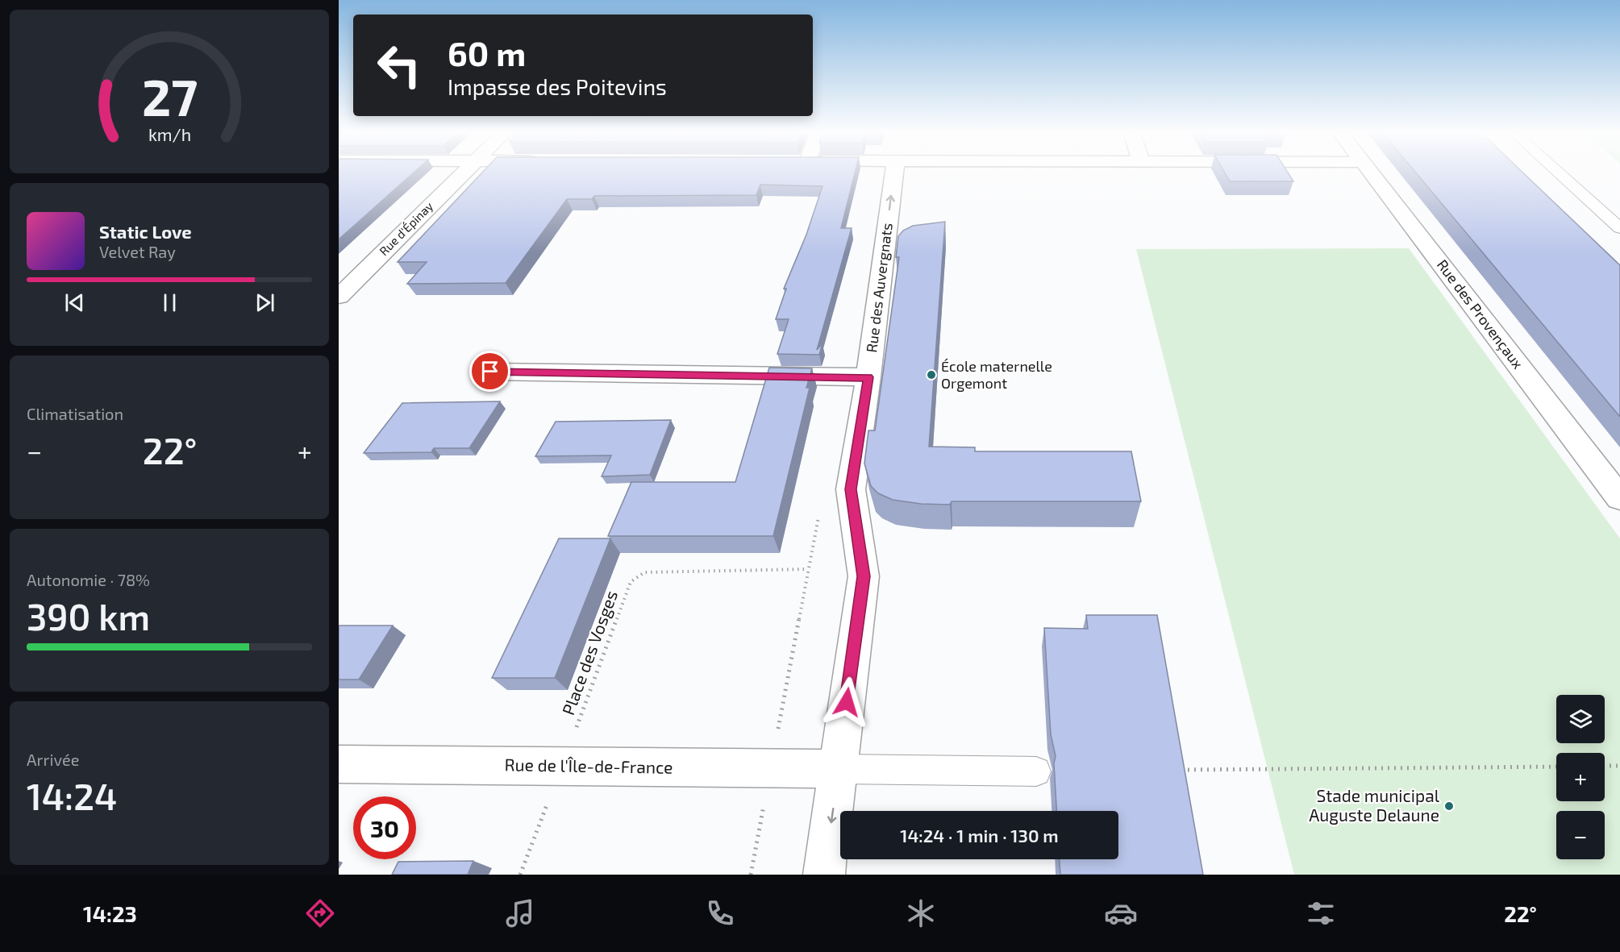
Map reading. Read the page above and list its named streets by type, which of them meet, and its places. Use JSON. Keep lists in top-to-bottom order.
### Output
{
  "streets": {
    "street": [
      "Rue d'Épinay",
      "Rue des Auvergnats",
      "Rue des Provençaux",
      "Rue de l'Île-de-France"
    ],
    "path": ["Place des Vosges"]
  },
  "crossings": [
    ["Rue des Auvergnats", "Rue de l'Île-de-France"],
    ["Place des Vosges", "Rue de l'Île-de-France"]
  ],
  "places": ["École maternelle Orgemont", "Stade municipal Auguste Delaune"],
  "page": {
    "turn": ["60 m", "Impasse des Poitevins"],
    "song": ["Static Love", "Velvet Ray"],
    "tile": [
      "Climatisation",
      ["Autonomie · 78%", "390 km"],
      ["Arrivée", "14:24"]
    ],
    "heat": ["−", "22°", "+"],
    "map_buttons": ["+", "−"],
    "limit": "30",
    "trip": "14:24 · 1 min · 130 m",
    "tabs": ["14:23", "22°"],
    "gauge": ["27", "km/h"]
  }
}
